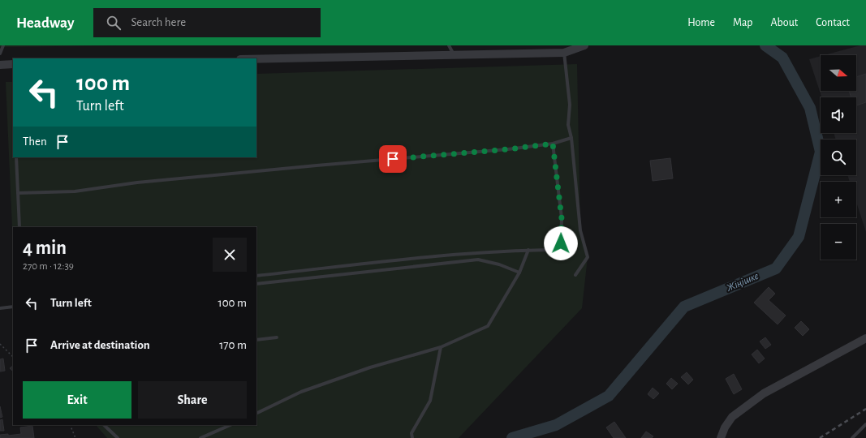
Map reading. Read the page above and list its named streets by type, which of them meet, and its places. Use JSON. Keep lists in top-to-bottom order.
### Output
{
  "water": ["Жіңішке"],
  "north": "right",
  "page": {
    "header": "Headway",
    "search": "Search here",
    "nav": [
      "Home",
      "Map",
      "About",
      "Contact"
    ],
    "map_buttons": ["+", "−"],
    "turn": ["100 m", "Turn left"],
    "then": "Then",
    "heading": ["4 min", "270 m · 12:39"],
    "list": [
      {
        "name": "Turn left",
        "value": "100 m"
      },
      {
        "name": "Arrive at destination",
        "value": "170 m"
      }
    ],
    "buttons": ["Exit", "Share"]
  }
}
